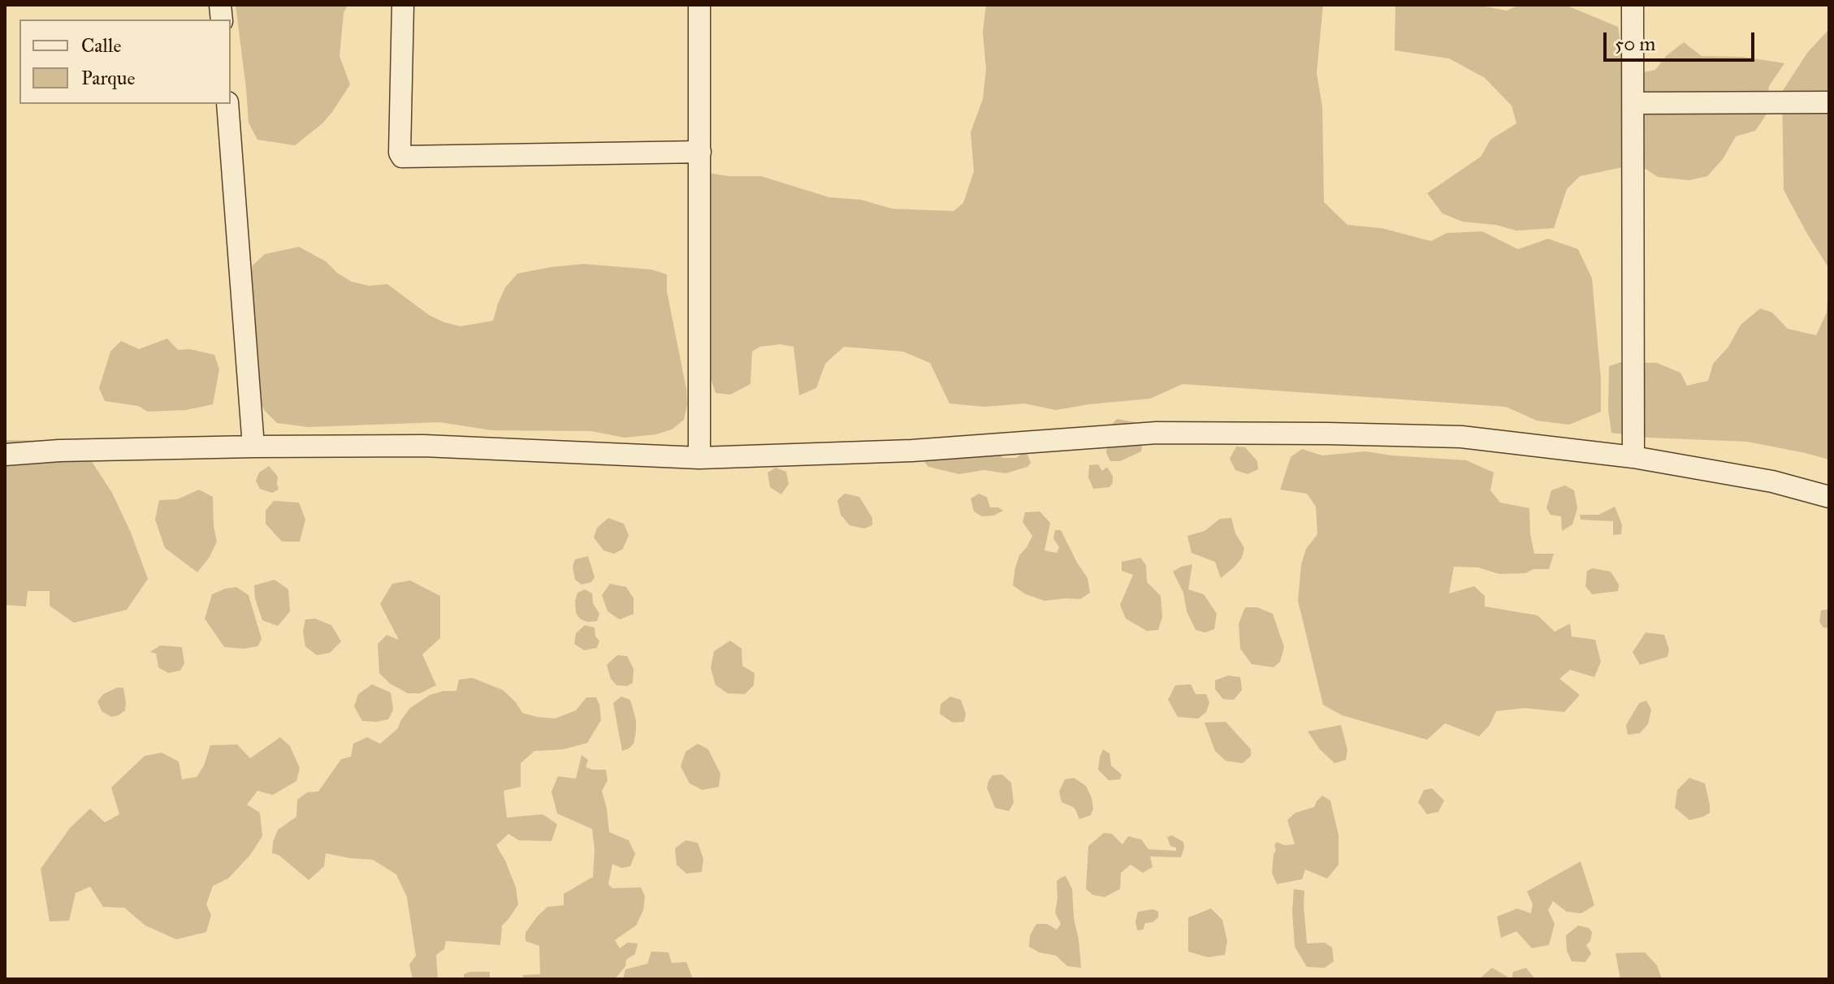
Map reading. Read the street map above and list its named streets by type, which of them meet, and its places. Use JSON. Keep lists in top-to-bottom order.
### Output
{
  "legend": ["Calle", "Parque"],
  "scale_bar": "50 m"
}
